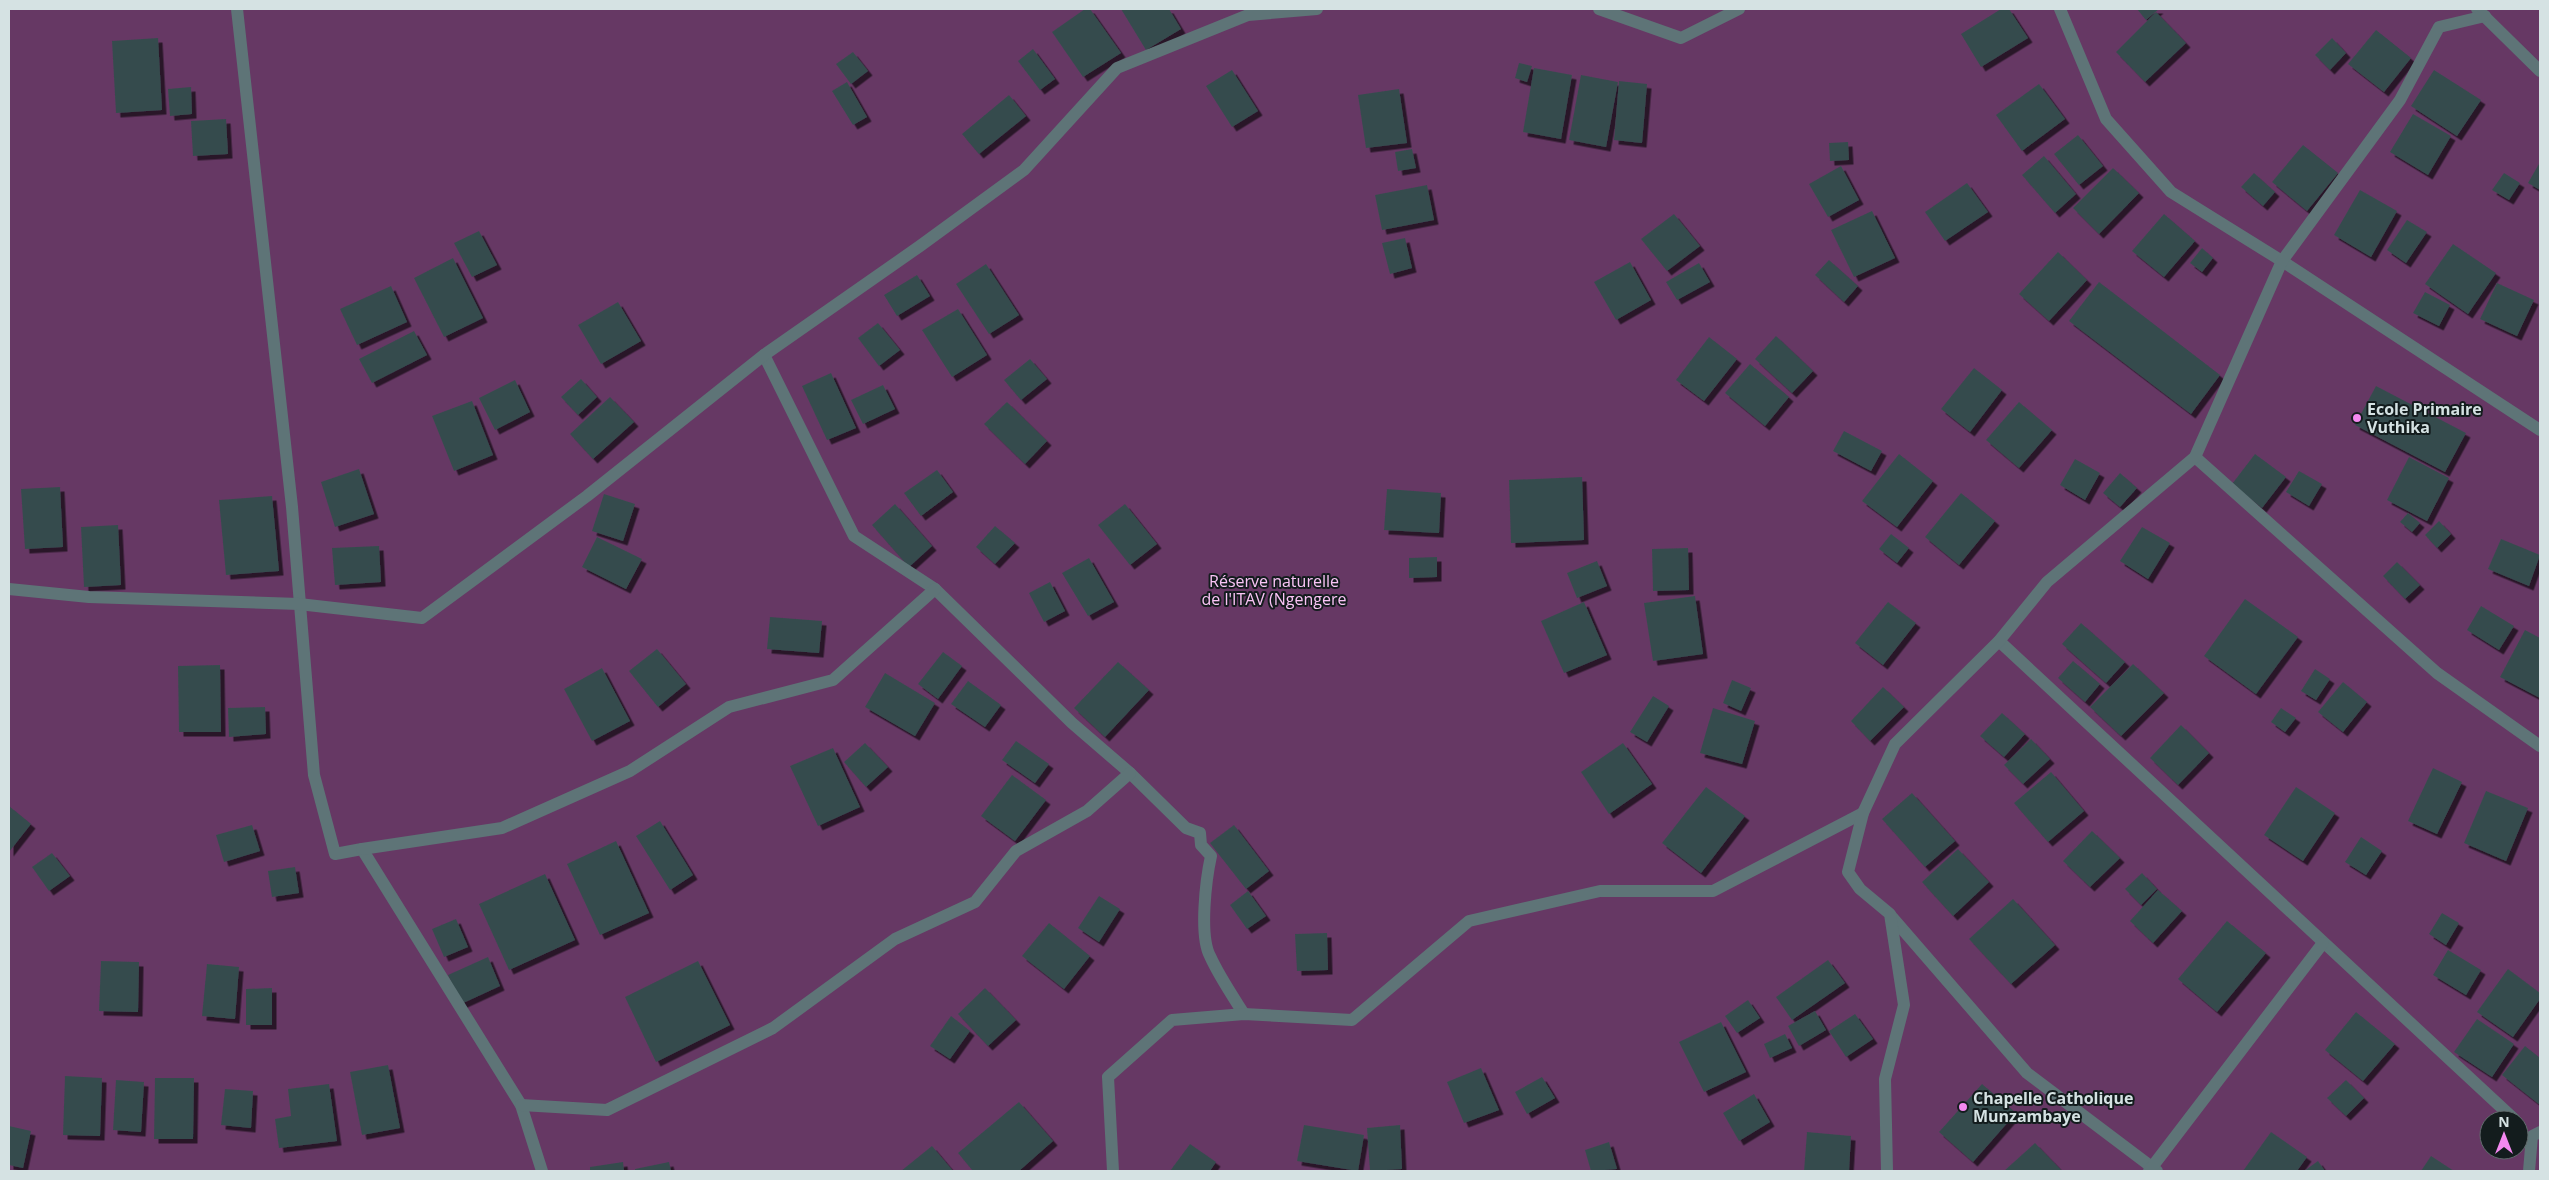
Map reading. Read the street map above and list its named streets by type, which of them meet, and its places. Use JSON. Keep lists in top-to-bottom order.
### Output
{
  "parks": ["Réserve naturelle de l'ITAV (Ngengere"],
  "places": ["Ecole Primaire Vuthika", "Chapelle Catholique Munzambaye"],
  "north": "top"
}
